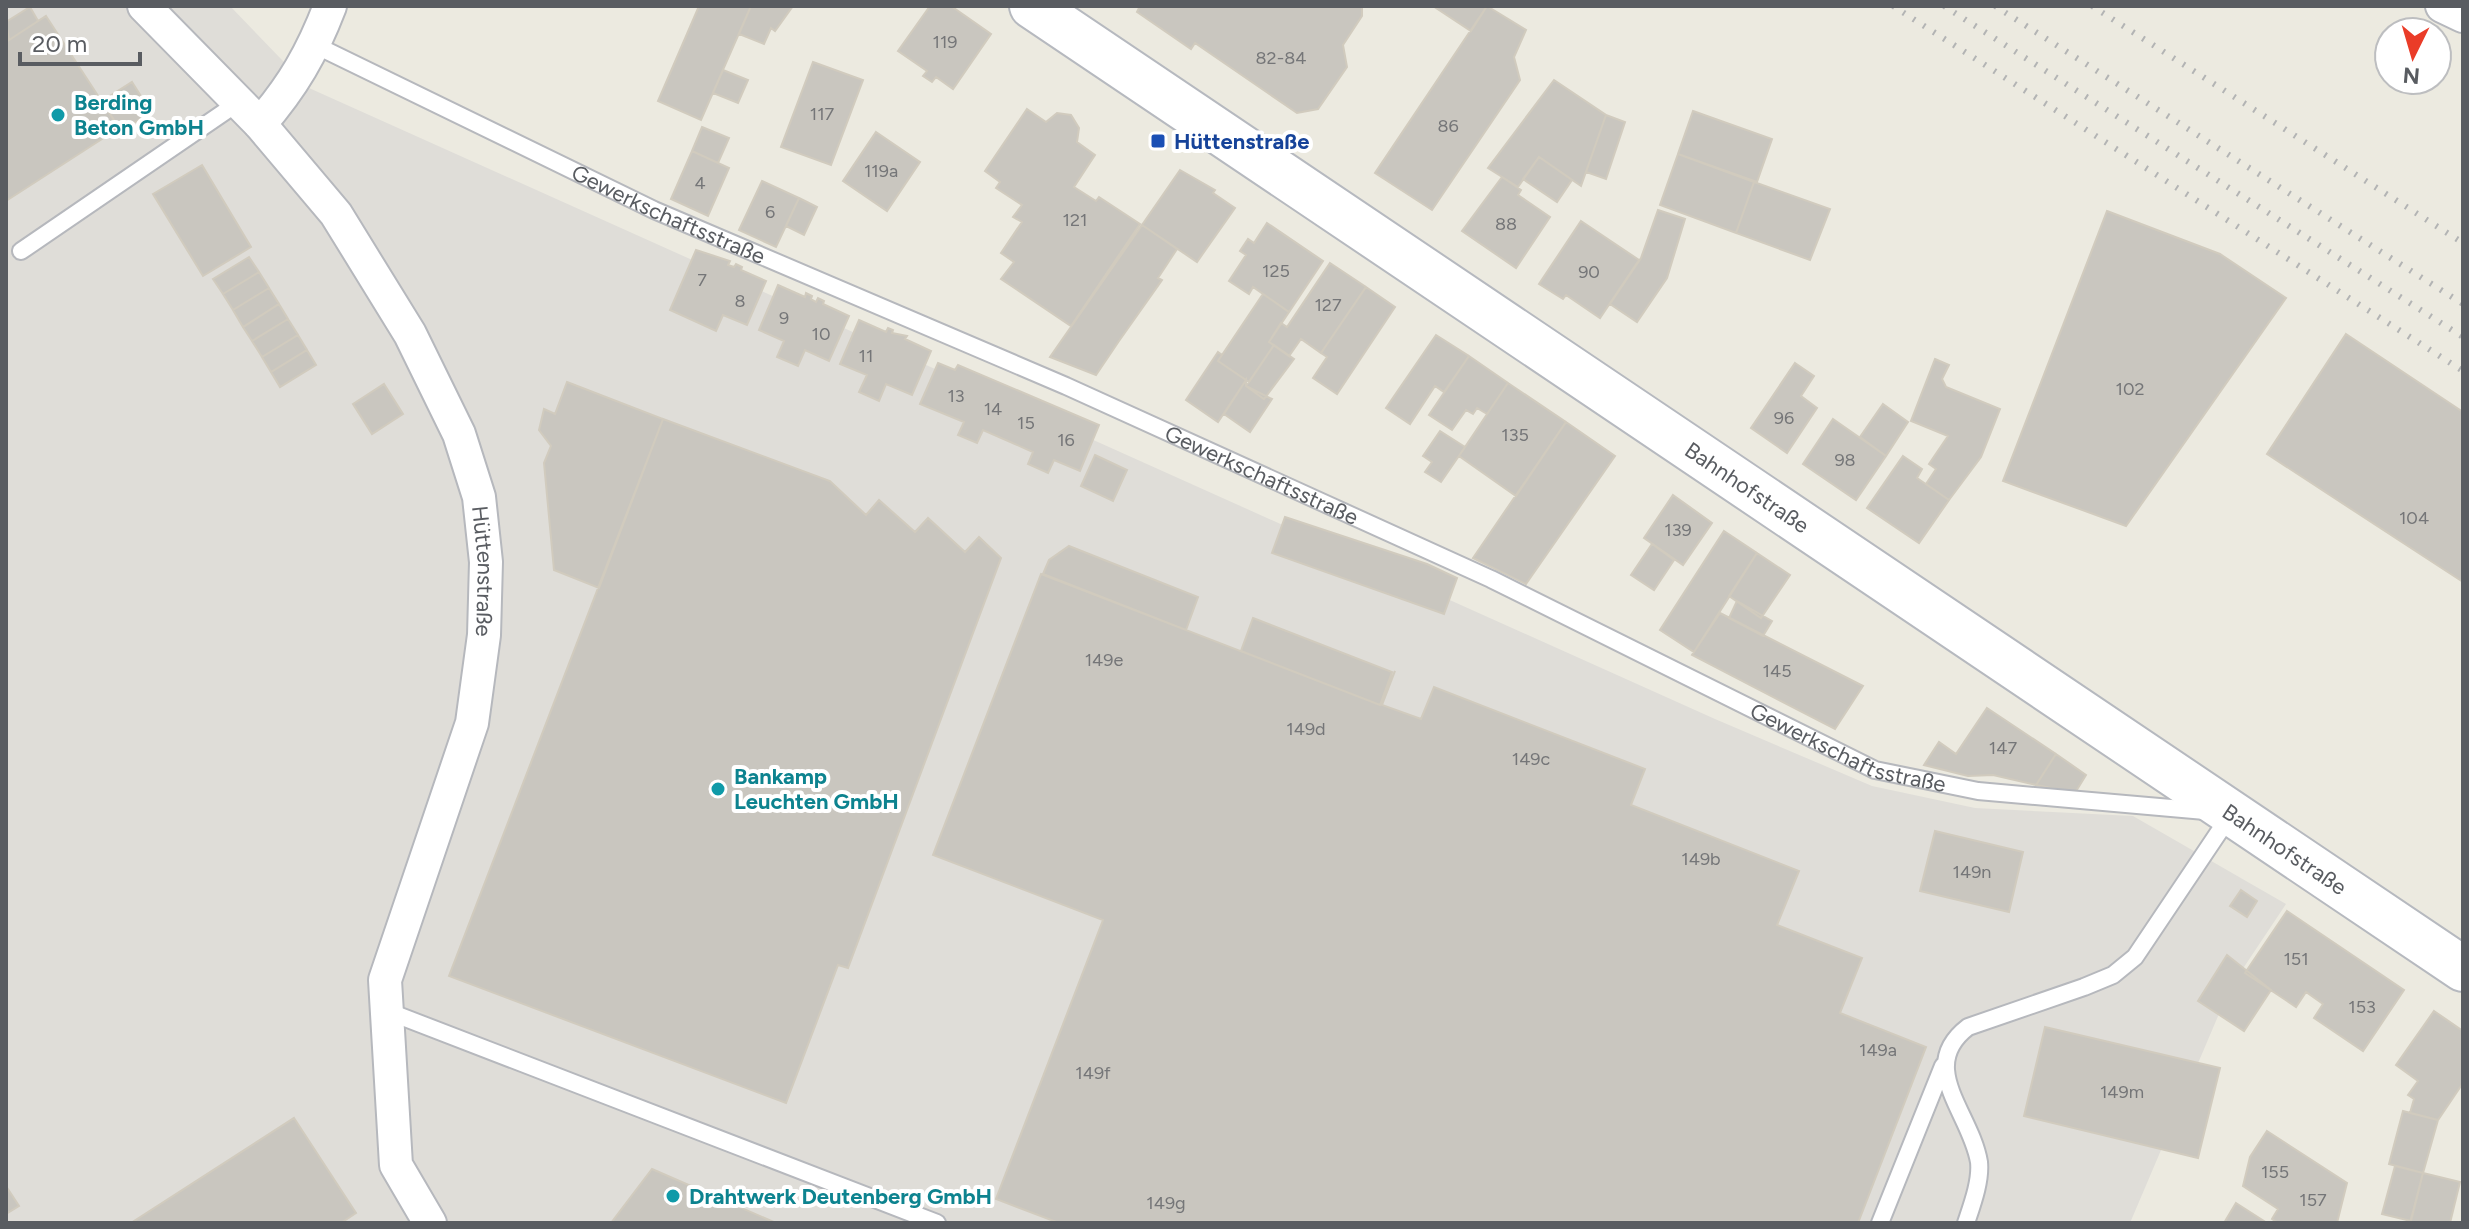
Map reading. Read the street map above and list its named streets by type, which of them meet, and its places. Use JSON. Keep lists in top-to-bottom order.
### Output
{
  "streets": {
    "street": ["Bahnhofstraße", "Hüttenstraße"],
    "lane": ["Gewerkschaftsstraße"]
  },
  "crossings": [
    ["Gewerkschaftsstraße", "Bahnhofstraße"]
  ],
  "places": {
    "other": ["Berding Beton GmbH", "Bankamp Leuchten GmbH", "Drahtwerk Deutenberg GmbH"],
    "transit": ["Hüttenstraße"]
  },
  "house_numbers": [
    "119",
    "82-84",
    "117",
    "86",
    "119a",
    "4",
    "6",
    "121",
    "88",
    "125",
    "90",
    "7",
    "8",
    "127",
    "9",
    "10",
    "11",
    "102",
    "13",
    "14",
    "96",
    "15",
    "135",
    "16",
    "98",
    "104",
    "139",
    "149e",
    "145",
    "149d",
    "147",
    "149c",
    "149b",
    "149n",
    "151",
    "153",
    "149a",
    "149f",
    "149m",
    "155",
    "157",
    "149g"
  ],
  "scale_bar": "20 m",
  "north": "bottom"
}
